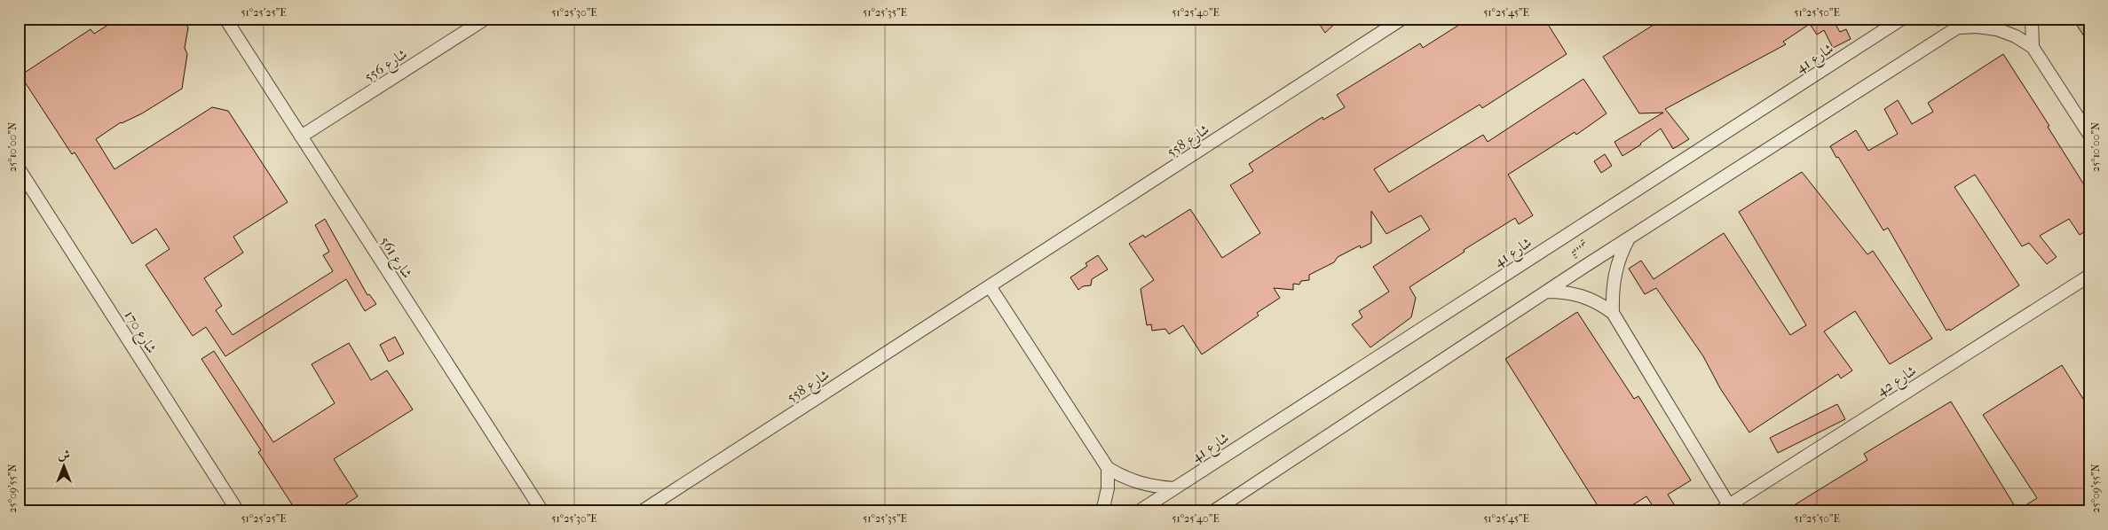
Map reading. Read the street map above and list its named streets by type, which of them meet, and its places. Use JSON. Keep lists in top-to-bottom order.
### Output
{
  "streets": {
    "street": [
      "شارع 41",
      "شارع 556",
      "شارع 558",
      "شارع 561",
      "شارع 170",
      "شارع 42"
    ]
  },
  "crossings": [
    ["شارع 556", "شارع 561"]
  ],
  "north": "top",
  "coordinates": [
    "51°25'25\"E",
    "51°25'30\"E",
    "51°25'35\"E",
    "51°25'40\"E",
    "51°25'45\"E",
    "51°25'50\"E",
    "25°10'00\"N",
    "25°09'55\"N"
  ]
}
